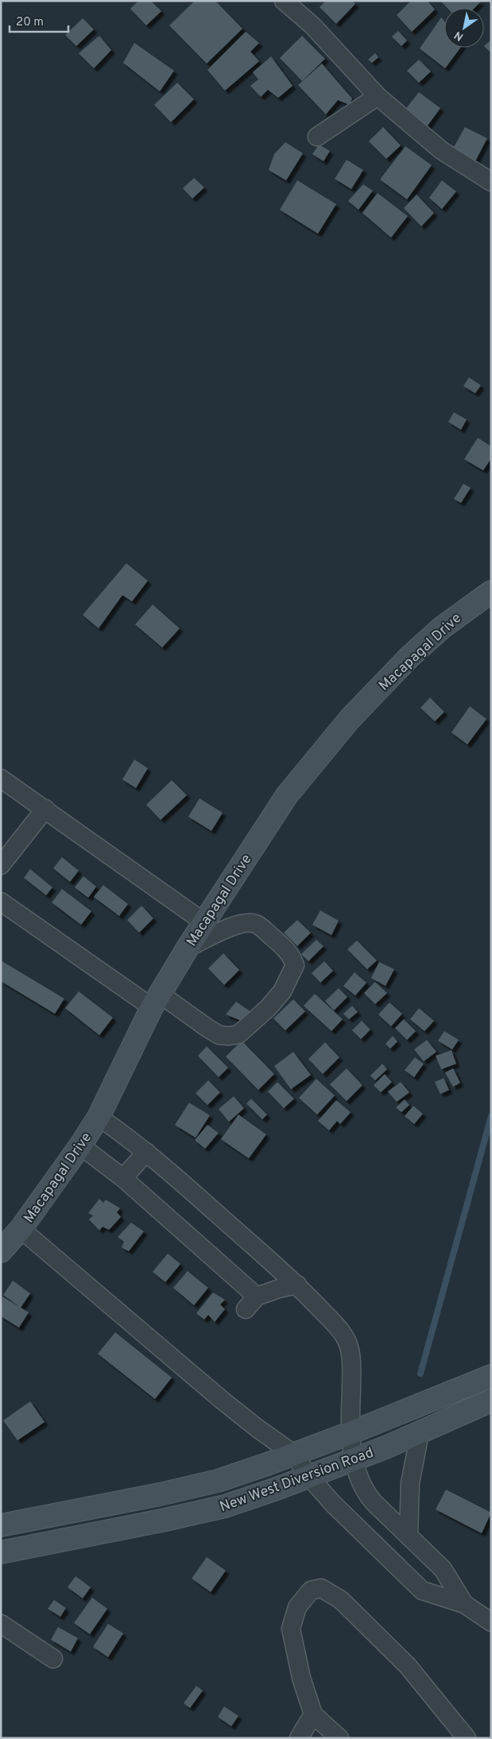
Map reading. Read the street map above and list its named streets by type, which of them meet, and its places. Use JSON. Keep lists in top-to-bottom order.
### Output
{
  "streets": {
    "street": ["Macapagal Drive", "New West Diversion Road"]
  },
  "scale_bar": "20 m",
  "north": "bottom left"
}
